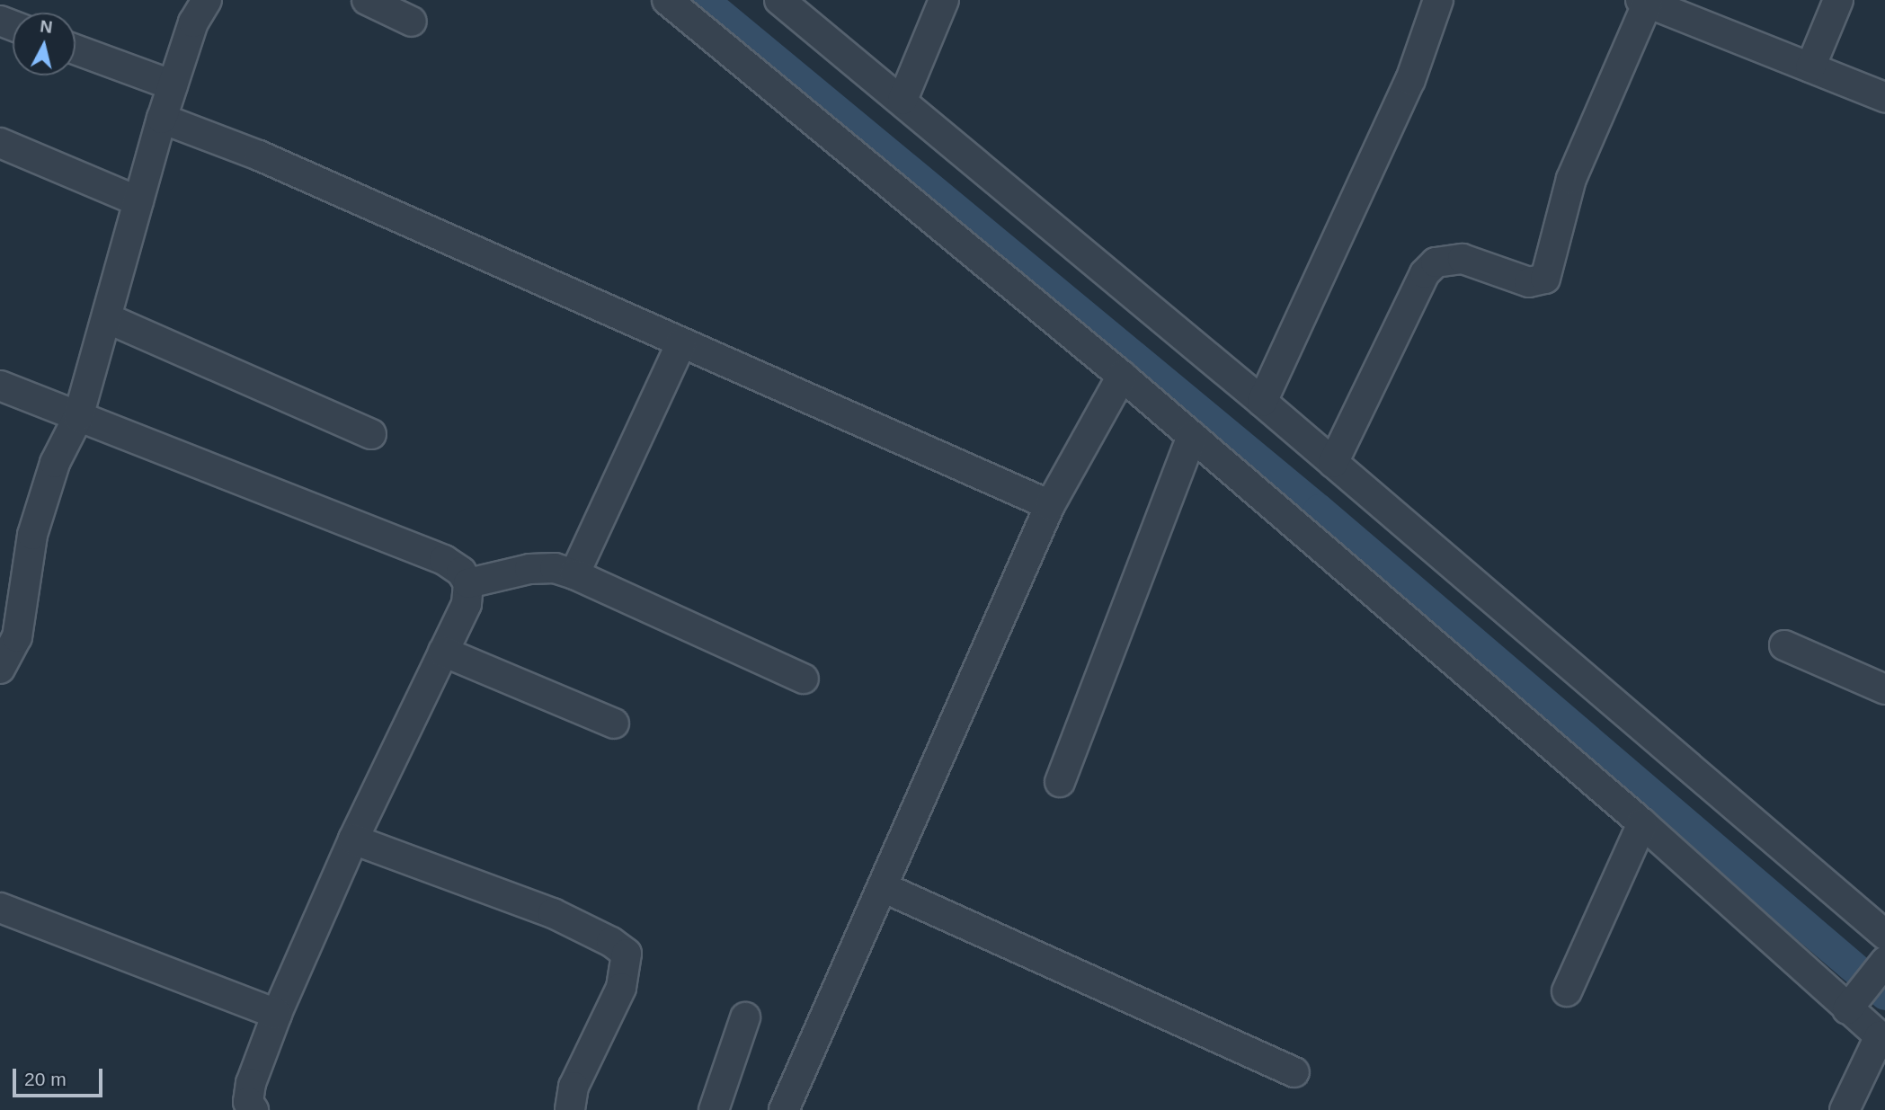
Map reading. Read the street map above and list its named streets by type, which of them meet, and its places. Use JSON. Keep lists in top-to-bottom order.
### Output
{
  "scale_bar": "20 m",
  "north": "top"
}
